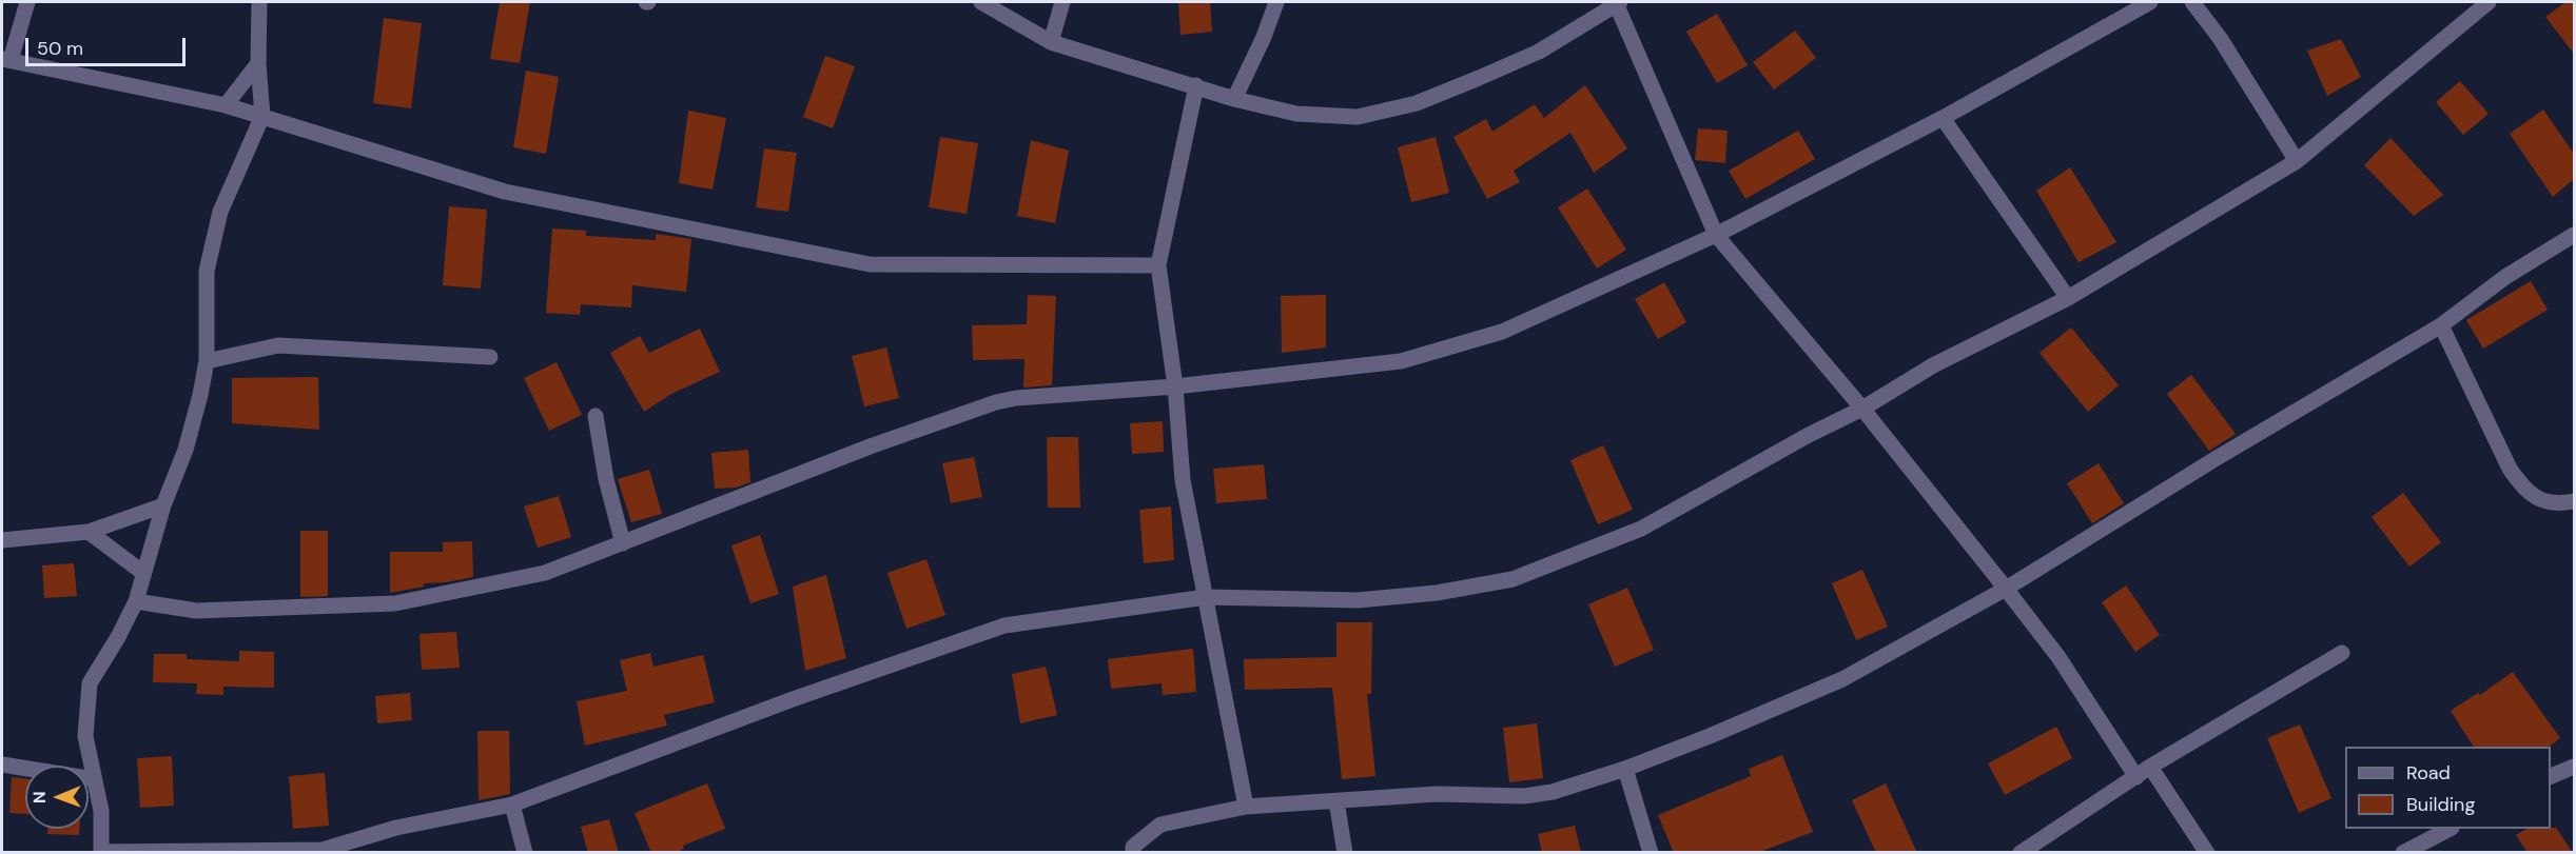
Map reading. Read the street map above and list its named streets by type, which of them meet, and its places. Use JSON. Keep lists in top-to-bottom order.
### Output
{
  "legend": ["Road", "Building"],
  "scale_bar": "50 m",
  "north": "left"
}
